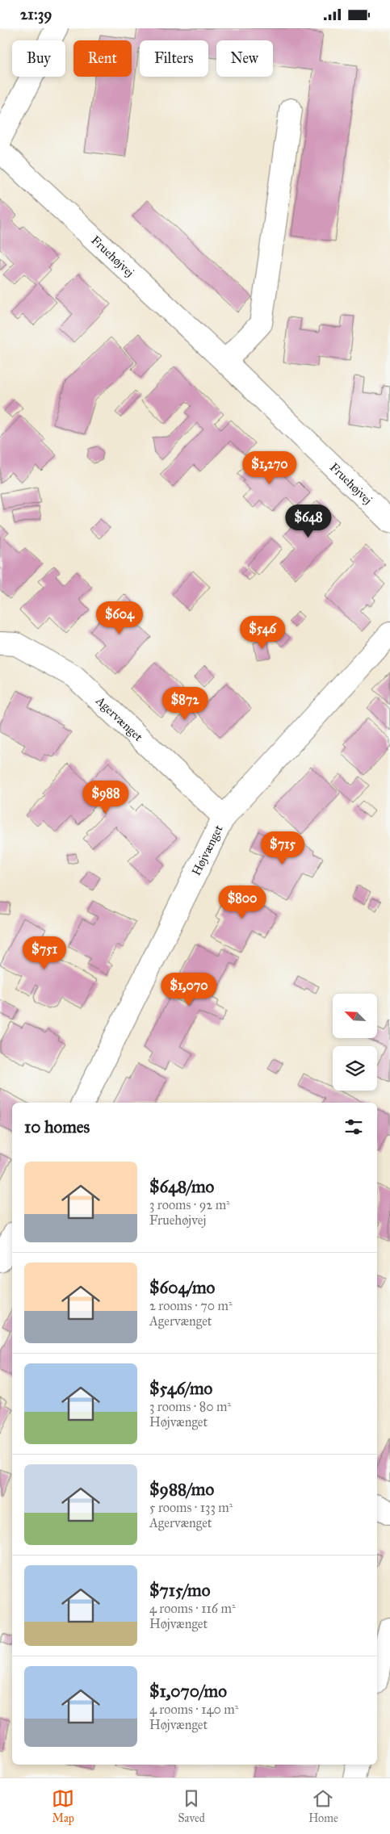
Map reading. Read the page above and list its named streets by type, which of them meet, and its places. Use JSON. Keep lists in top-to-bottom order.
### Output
{
  "streets": {
    "street": ["Fruehøjvej", "Agervænget", "Højvænget"]
  },
  "crossings": [
    ["Agervænget", "Højvænget"]
  ],
  "north": "top left",
  "page": {
    "status": "21:39",
    "chip": [
      "Buy",
      "Rent",
      "Filters",
      "New"
    ],
    "price": [
      "$1,270",
      "$648",
      "$604",
      "$546",
      "$872",
      "$988",
      "$715",
      "$800",
      "$751",
      "$1,070"
    ],
    "heading": "10 homes",
    "list": [
      {
        "name": "$648/mo",
        "note": "3 rooms · 92 m² · Fruehøjvej"
      },
      {
        "name": "$604/mo",
        "note": "2 rooms · 70 m² · Agervænget"
      },
      {
        "name": "$546/mo",
        "note": "3 rooms · 80 m² · Højvænget"
      },
      {
        "name": "$988/mo",
        "note": "5 rooms · 133 m² · Agervænget"
      },
      {
        "name": "$715/mo",
        "note": "4 rooms · 116 m² · Højvænget"
      },
      {
        "name": "$1,070/mo",
        "note": "4 rooms · 140 m² · Højvænget"
      }
    ],
    "tabs": ["Map", "Saved", "Home"]
  }
}
